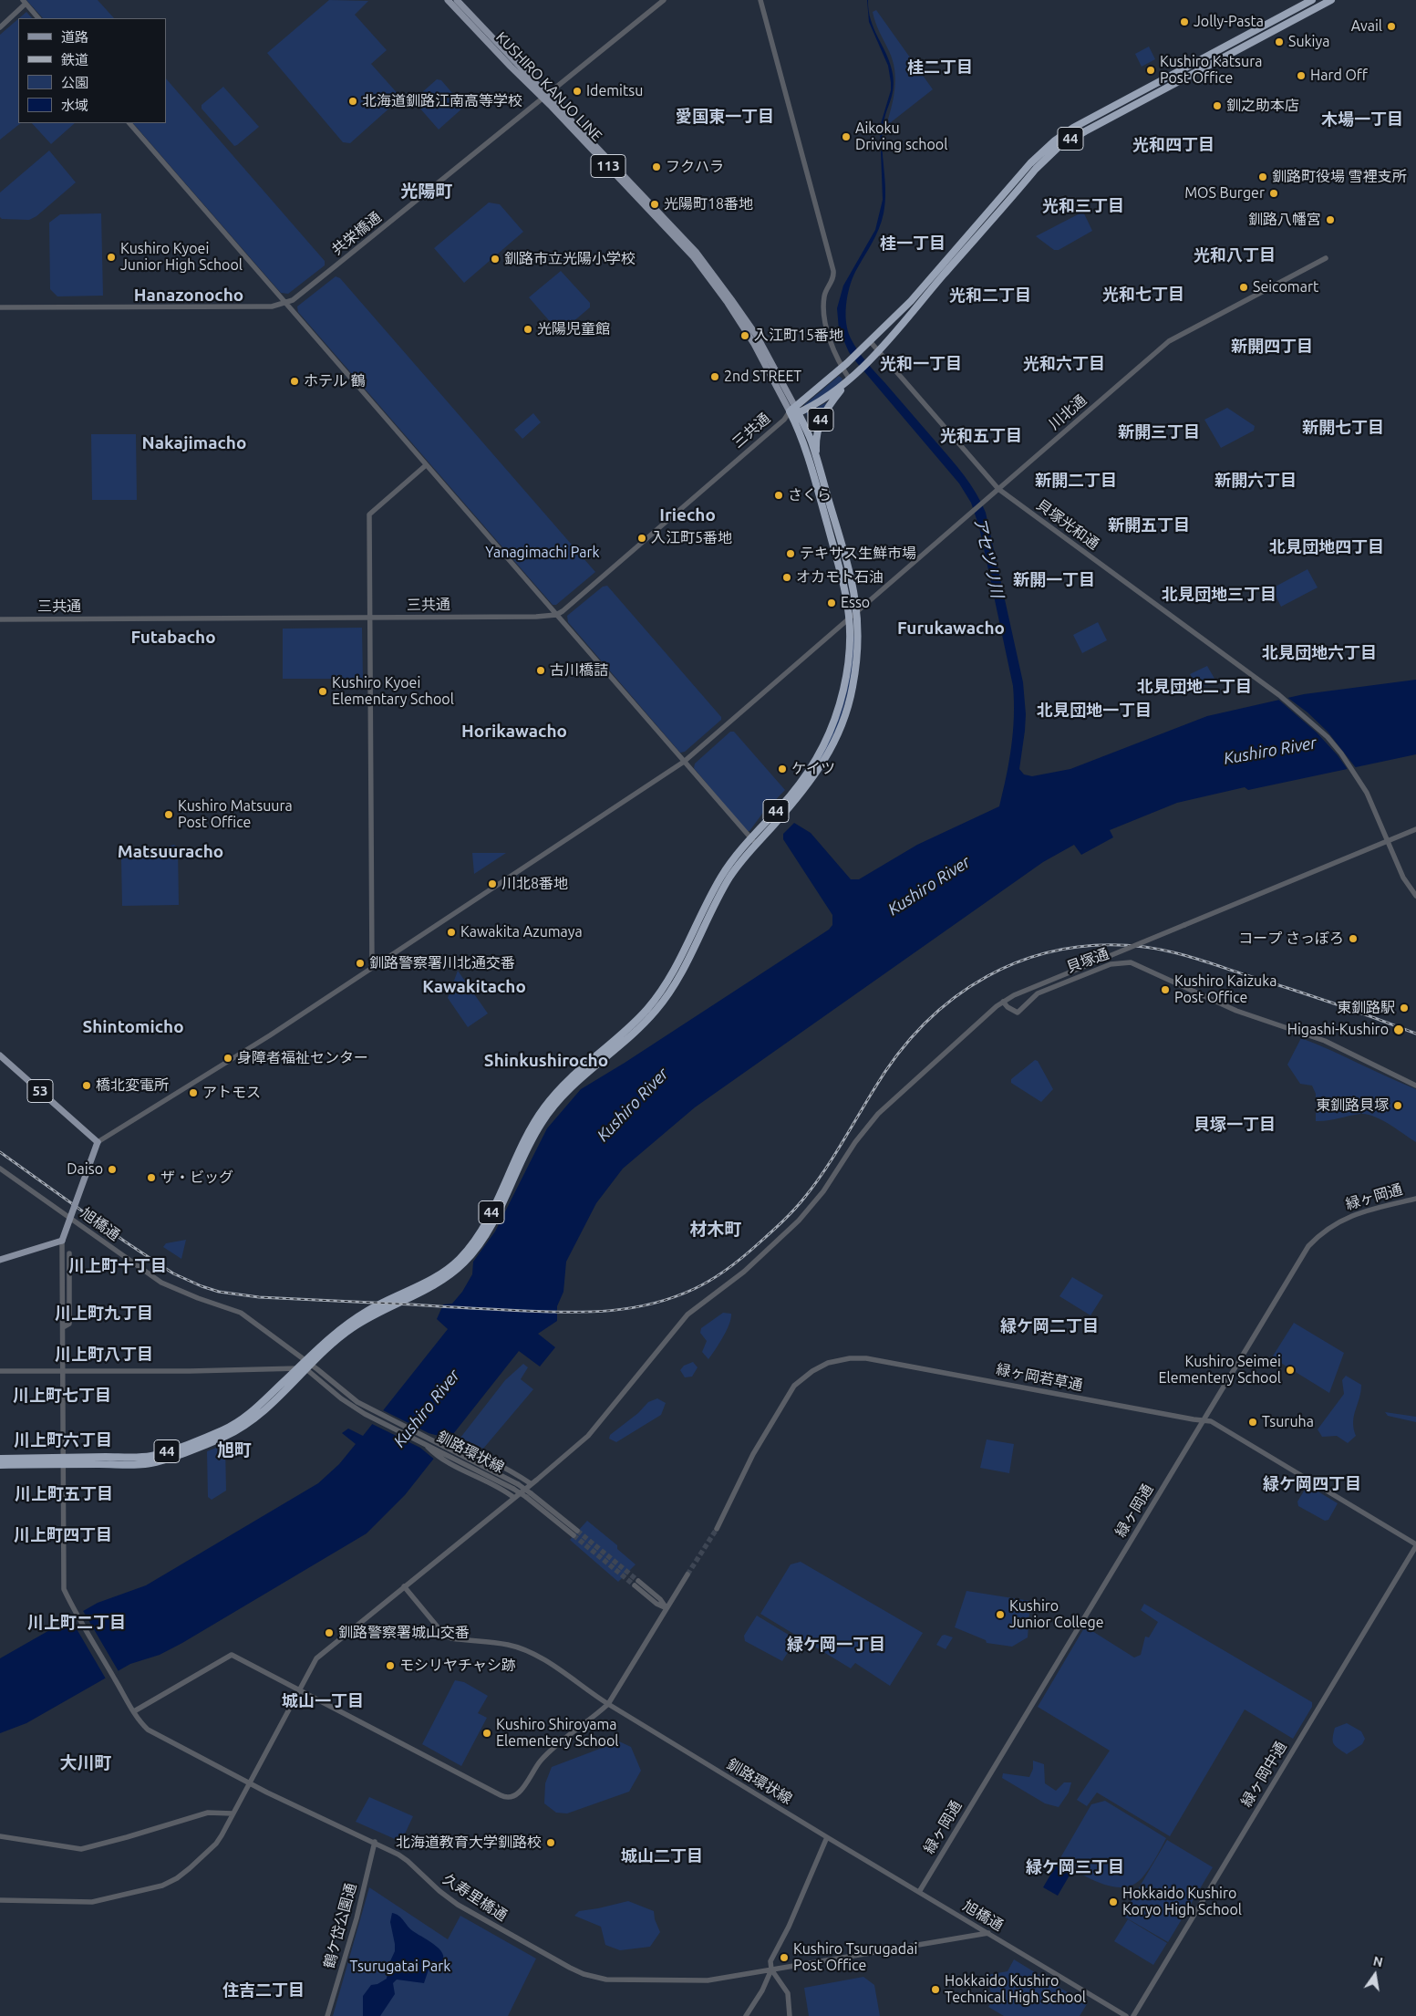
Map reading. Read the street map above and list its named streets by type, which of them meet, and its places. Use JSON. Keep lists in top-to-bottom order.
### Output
{
  "streets": {
    "highway": ["44"],
    "main road": ["KUSHIRO KANJO LINE", "113", "53"],
    "street": [
      "共栄橋通",
      "川北通",
      "三共通",
      "貝塚光和通",
      "貝塚通",
      "緑ヶ岡通",
      "旭橋通",
      "緑ヶ岡若草通",
      "釧路環状線",
      "緑ヶ岡中通",
      "久寿里橋通",
      "鶴ケ岱公園通"
    ]
  },
  "crossings": [
    ["KUSHIRO KANJO LINE", "44"],
    ["KUSHIRO KANJO LINE", "共栄橋通"],
    ["KUSHIRO KANJO LINE", "三共通"],
    ["44", "川北通"],
    ["44", "三共通"],
    ["44", "貝塚光和通"],
    ["44", "旭橋通"],
    ["44", "釧路環状線"],
    ["44", "久寿里橋通"],
    ["川北通", "貝塚光和通"],
    ["川北通", "53"],
    ["緑ヶ岡通", "旭橋通"],
    ["緑ヶ岡通", "緑ヶ岡若草通"],
    ["旭橋通", "釧路環状線"],
    ["旭橋通", "久寿里橋通"],
    ["緑ヶ岡若草通", "緑ヶ岡中通"],
    ["久寿里橋通", "鶴ケ岱公園通"]
  ],
  "districts": [
    "桂二丁目",
    "愛国東一丁目",
    "木場一丁目",
    "光和四丁目",
    "光陽町",
    "光和三丁目",
    "桂一丁目",
    "光和八丁目",
    "光和七丁目",
    "Hanazonocho",
    "光和二丁目",
    "新開四丁目",
    "光和一丁目",
    "光和六丁目",
    "新開七丁目",
    "新開三丁目",
    "光和五丁目",
    "Nakajimacho",
    "新開二丁目",
    "新開六丁目",
    "Iriecho",
    "新開五丁目",
    "北見団地四丁目",
    "新開一丁目",
    "北見団地三丁目",
    "Furukawacho",
    "Futabacho",
    "北見団地六丁目",
    "北見団地二丁目",
    "北見団地一丁目",
    "Horikawacho",
    "Matsuuracho",
    "Kawakitacho",
    "Shintomicho",
    "Shinkushirocho",
    "貝塚一丁目",
    "材木町",
    "川上町十丁目",
    "川上町九丁目",
    "緑ケ岡二丁目",
    "川上町八丁目",
    "川上町七丁目",
    "川上町六丁目",
    "旭町",
    "緑ケ岡四丁目",
    "川上町五丁目",
    "川上町四丁目",
    "川上町二丁目",
    "緑ケ岡一丁目",
    "城山一丁目",
    "大川町",
    "城山二丁目",
    "緑ケ岡三丁目",
    "住吉二丁目"
  ],
  "water": ["アセツリ川", "Kushiro River"],
  "parks": ["Yanagimachi Park", "Tsurugatai Park"],
  "places": [
    "Jolly-Pasta",
    "Avail",
    "Sukiya",
    "Kushiro Katsura Post Office",
    "Hard Off",
    "Idemitsu",
    "北海道釧路江南高等学校",
    "釧之助本店",
    "Aikoku Driving school",
    "フクハラ",
    "釧路町役場 雪裡支所",
    "MOS Burger",
    "光陽町18番地",
    "釧路八幡宮",
    "Kushiro Kyoei Junior High School",
    "釧路市立光陽小学校",
    "Seicomart",
    "光陽児童館",
    "入江町15番地",
    "2nd STREET",
    "ホテル 鶴",
    "さくら",
    "入江町5番地",
    "テキサス生鮮市場",
    "オカモト石油",
    "Esso",
    "古川橋詰",
    "Kushiro Kyoei Elementary School",
    "ケイツ",
    "Kushiro Matsuura Post Office",
    "川北8番地",
    "Kawakita Azumaya",
    "コープ さっぽろ",
    "釧路警察署川北通交番",
    "Kushiro Kaizuka Post Office",
    "東釧路駅",
    "Higashi-Kushiro",
    "身障者福祉センター",
    "橋北変電所",
    "アトモス",
    "東釧路貝塚",
    "Daiso",
    "ザ・ビッグ",
    "Kushiro Seimei Elementery School",
    "Tsuruha",
    "Kushiro Junior College",
    "釧路警察署城山交番",
    "モシリヤチャシ跡",
    "Kushiro Shiroyama Elementery School",
    "北海道教育大学釧路校",
    "Hokkaido Kushiro Koryo High School",
    "Kushiro Tsurugadai Post Office",
    "Hokkaido Kushiro Technical High School"
  ],
  "legend": [
    "道路",
    "鉄道",
    "公園",
    "水域"
  ],
  "north": "top"
}
